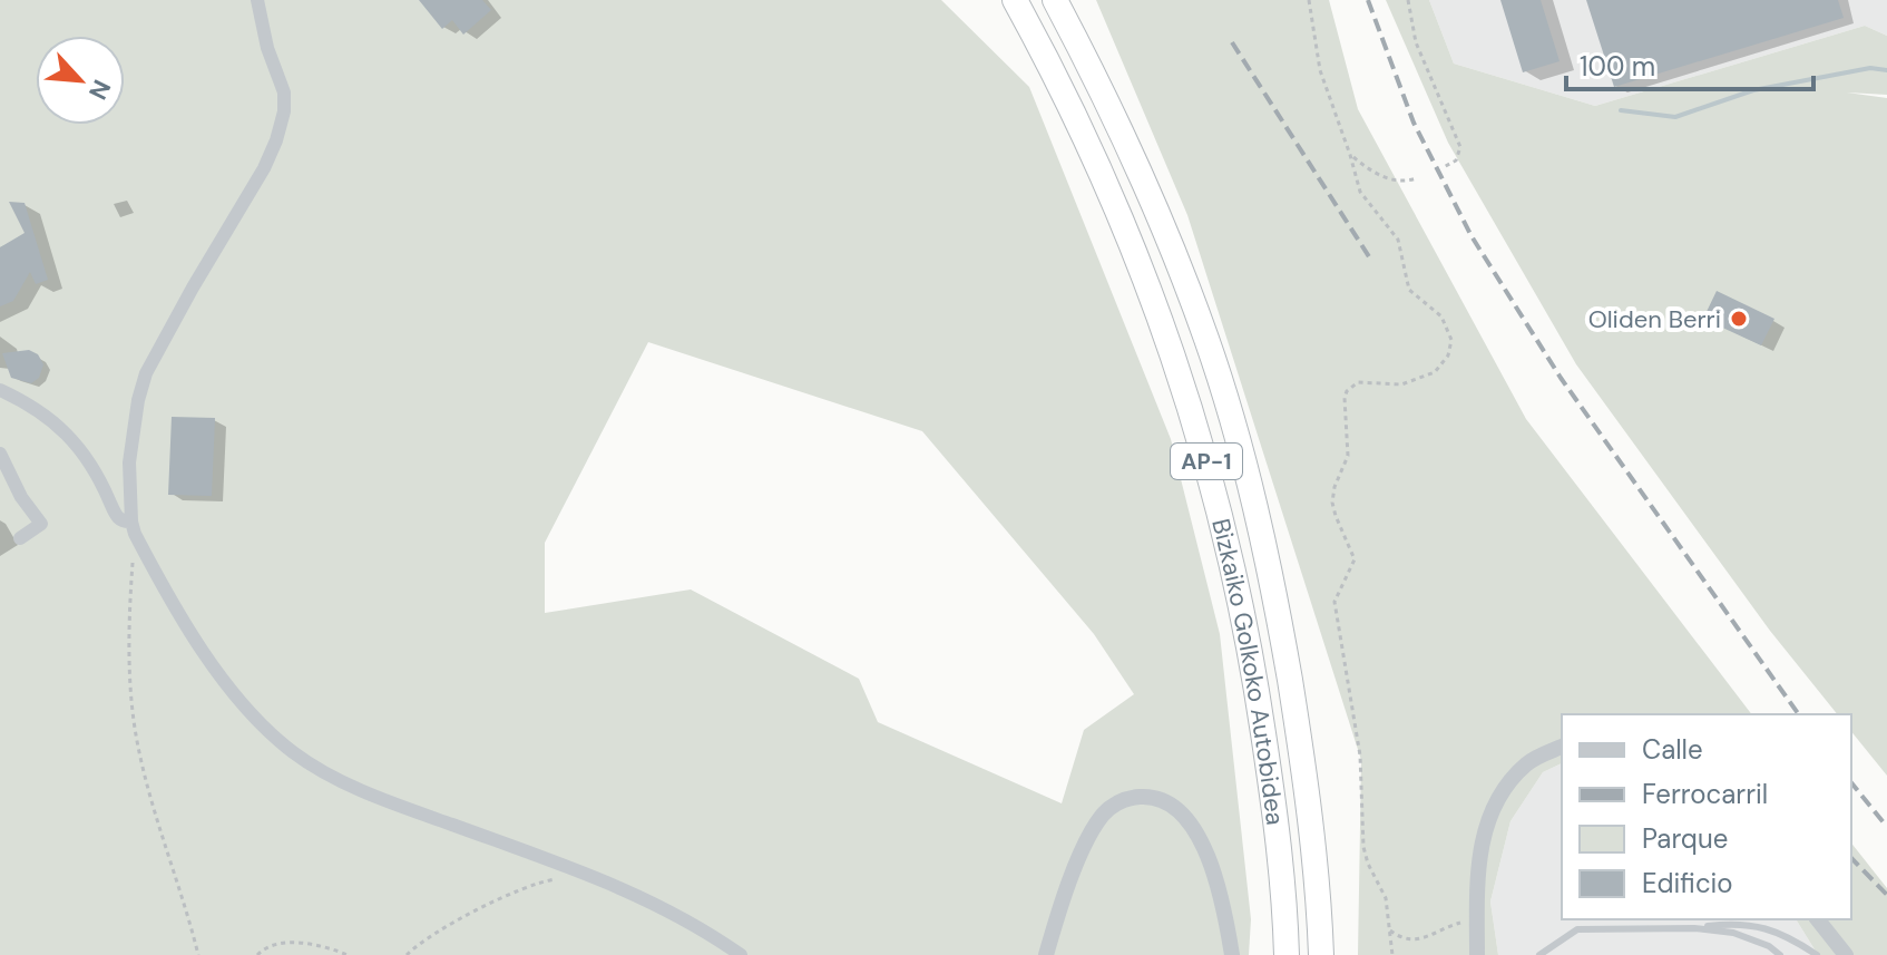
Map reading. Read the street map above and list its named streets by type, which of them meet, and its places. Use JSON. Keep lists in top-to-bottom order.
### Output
{
  "streets": {
    "highway": ["AP-1", "Bizkaiko Golkoko Autobidea"]
  },
  "places": ["Oliden Berri"],
  "legend": [
    "Calle",
    "Ferrocarril",
    "Parque",
    "Edificio"
  ],
  "scale_bar": "100 m",
  "north": "bottom right"
}
